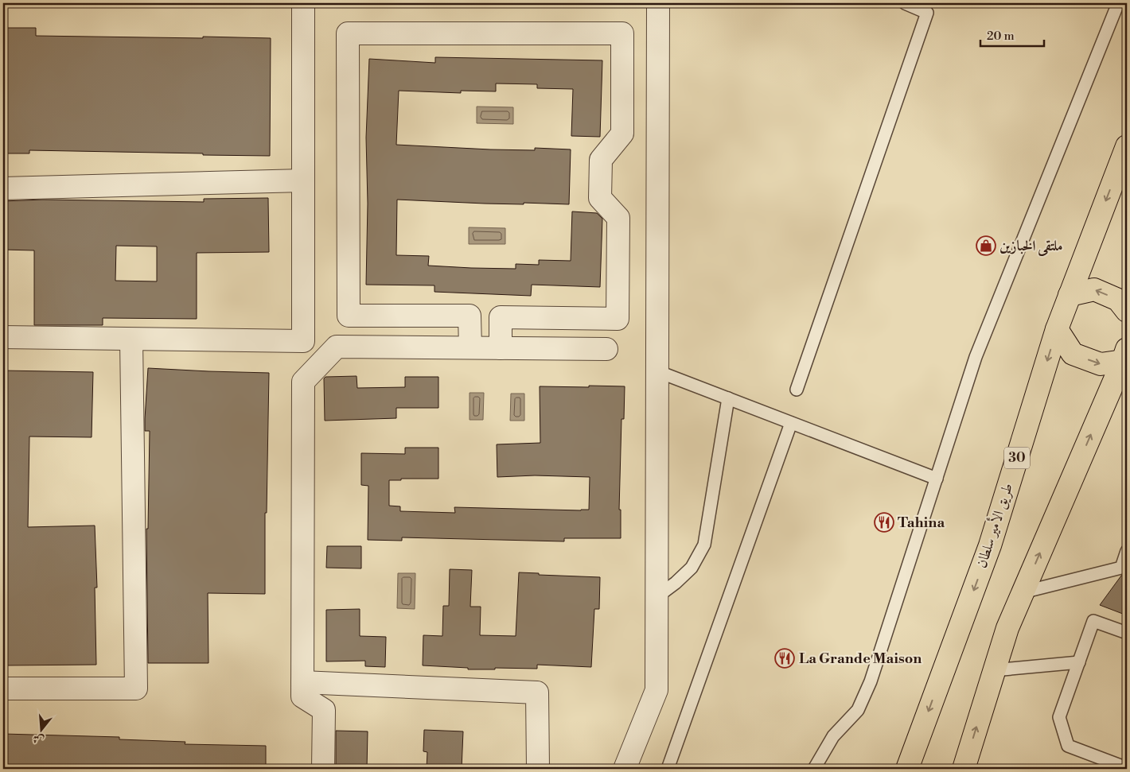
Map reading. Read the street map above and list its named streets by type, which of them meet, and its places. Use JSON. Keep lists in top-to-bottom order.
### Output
{
  "streets": {
    "main road": ["30", "طريق الأمير سلطان"]
  },
  "places": {
    "shop": ["ملتقى الخبازين"],
    "restaurant": ["Tahina", "La Grande Maison"]
  },
  "scale_bar": "20 m",
  "north": "bottom"
}
